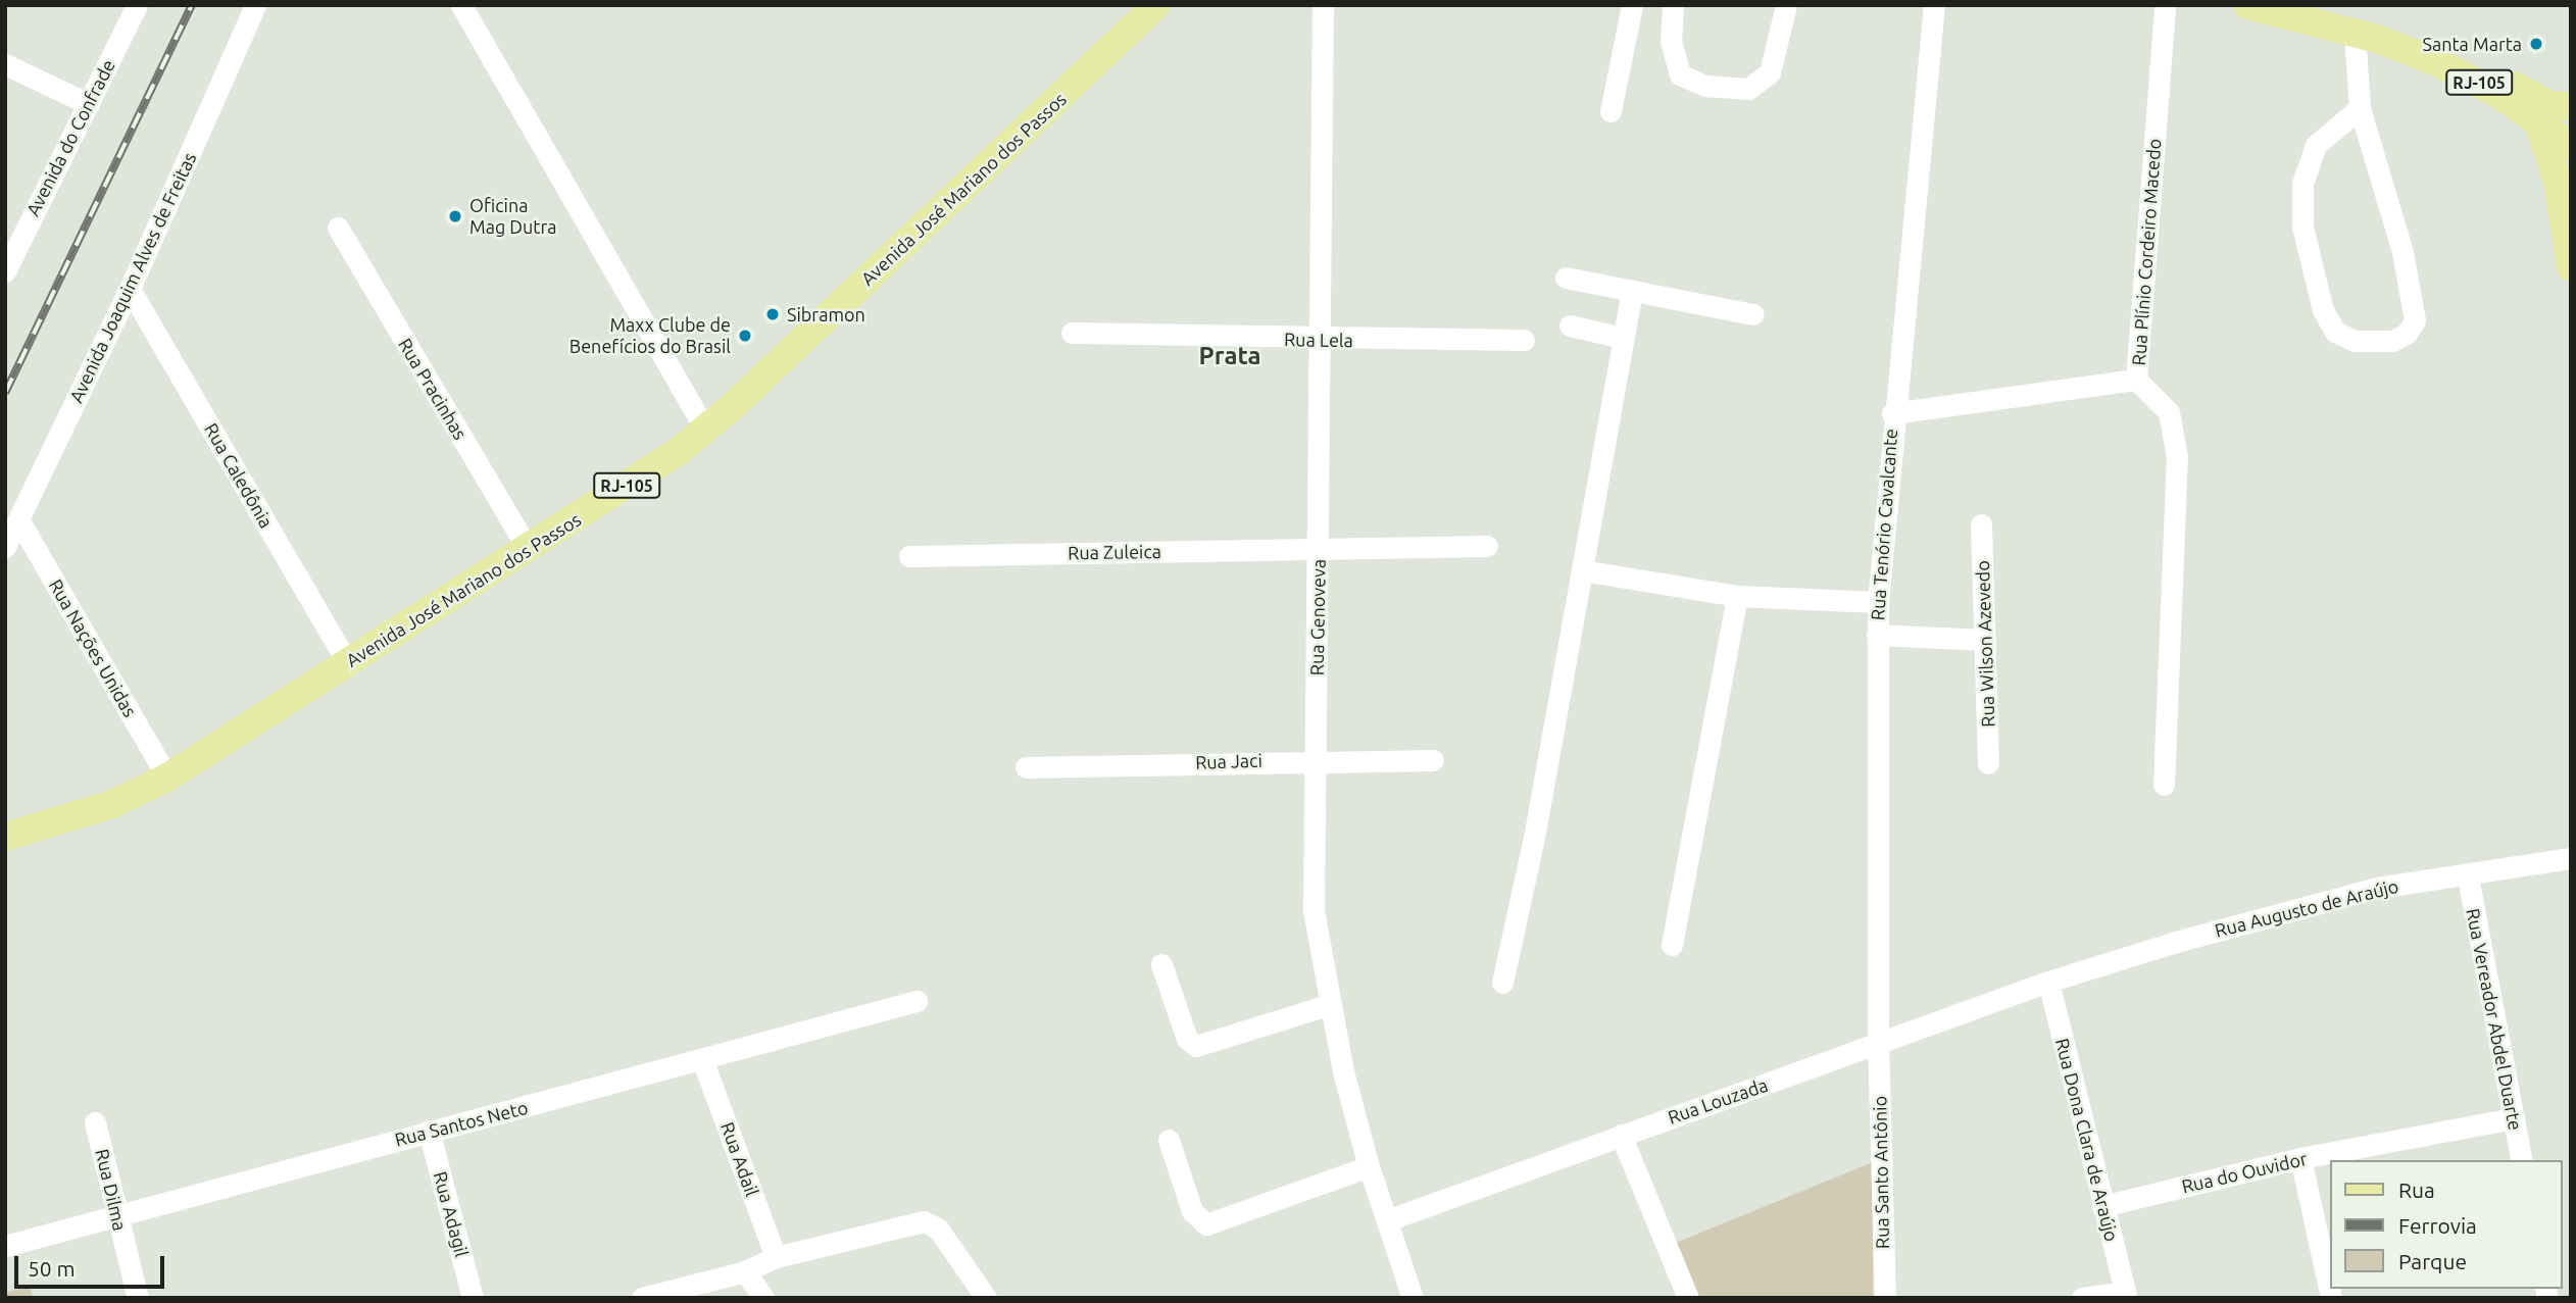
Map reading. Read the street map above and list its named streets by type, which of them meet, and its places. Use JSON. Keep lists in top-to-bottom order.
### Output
{
  "streets": {
    "main road": ["RJ-105", "Avenida José Mariano dos Passos"],
    "street": [
      "Avenida do Confrade",
      "Rua Plínio Cordeiro Macedo",
      "Avenida Joaquim Alves de Freitas",
      "Rua Lela",
      "Rua Pracinhas",
      "Rua Caledônia",
      "Rua Tenório Cavalcante",
      "Rua Zuleica",
      "Rua Genoveva",
      "Rua Wilson Azevedo",
      "Rua Nações Unidas",
      "Rua Jaci",
      "Rua Augusto de Araújo",
      "Rua Vereador Abdel Duarte",
      "Rua Louzada",
      "Rua Santos Neto",
      "Rua Dona Clara de Araújo",
      "Rua Adail",
      "Rua Santo Antônio",
      "Rua do Ouvidor",
      "Rua Dilma",
      "Rua Adagil"
    ]
  },
  "crossings": [
    ["Avenida José Mariano dos Passos", "Rua Pracinhas"],
    ["Avenida José Mariano dos Passos", "Rua Caledônia"],
    ["Avenida José Mariano dos Passos", "Rua Nações Unidas"],
    ["Avenida Joaquim Alves de Freitas", "Rua Caledônia"],
    ["Avenida Joaquim Alves de Freitas", "Rua Nações Unidas"],
    ["Rua Lela", "Rua Genoveva"],
    ["Rua Tenório Cavalcante", "Rua Louzada"],
    ["Rua Tenório Cavalcante", "Rua Santo Antônio"],
    ["Rua Zuleica", "Rua Genoveva"],
    ["Rua Genoveva", "Rua Jaci"],
    ["Rua Genoveva", "Rua Louzada"],
    ["Rua Augusto de Araújo", "Rua Vereador Abdel Duarte"],
    ["Rua Augusto de Araújo", "Rua Louzada"],
    ["Rua Augusto de Araújo", "Rua Dona Clara de Araújo"],
    ["Rua Vereador Abdel Duarte", "Rua do Ouvidor"],
    ["Rua Louzada", "Rua Dona Clara de Araújo"],
    ["Rua Louzada", "Rua Santo Antônio"],
    ["Rua Santos Neto", "Rua Adail"],
    ["Rua Santos Neto", "Rua Dilma"],
    ["Rua Santos Neto", "Rua Adagil"],
    ["Rua Dona Clara de Araújo", "Rua do Ouvidor"]
  ],
  "districts": ["Prata"],
  "places": [
    "Santa Marta",
    "Oficina Mag Dutra",
    "Sibramon",
    "Maxx Clube de Benefícios do Brasil"
  ],
  "legend": ["Rua", "Ferrovia", "Parque"],
  "scale_bar": "50 m"
}
